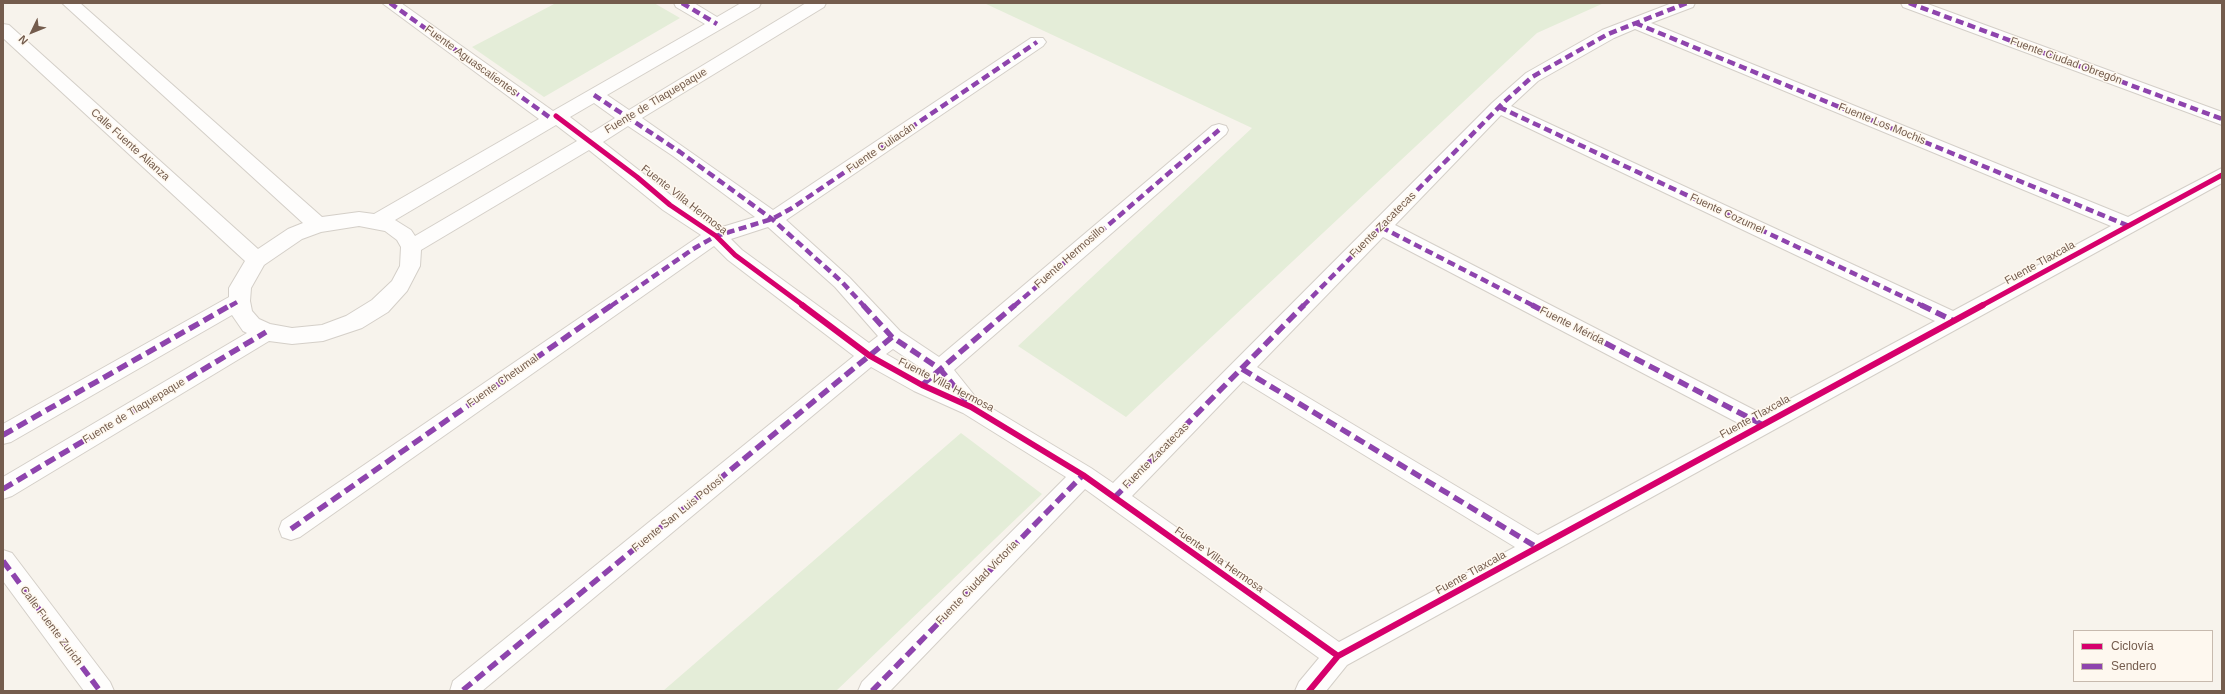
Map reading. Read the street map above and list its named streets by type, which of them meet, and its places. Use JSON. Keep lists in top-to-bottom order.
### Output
{
  "streets": {
    "street": [
      "Fuente Aguascalientes",
      "Fuente Ciudad Obregón",
      "Fuente de Tlaquepaque",
      "Fuente Los Mochis",
      "Calle Fuente Alianza",
      "Fuente Culiacán",
      "Fuente Villa Hermosa",
      "Fuente Cozumel",
      "Fuente Zacatecas",
      "Fuente Hermosillo",
      "Fuente Tlaxcala",
      "Fuente Mérida",
      "Fuente Chetumal",
      "Fuente San Luis Potosí",
      "Fuente Ciudad Victoria",
      "Calle Fuente Zurich"
    ]
  },
  "crossings": [
    ["Fuente Aguascalientes", "Fuente Villa Hermosa"],
    ["Fuente de Tlaquepaque", "Fuente Villa Hermosa"],
    ["Fuente Los Mochis", "Fuente Zacatecas"],
    ["Fuente Los Mochis", "Fuente Tlaxcala"],
    ["Fuente Culiacán", "Fuente Villa Hermosa"],
    ["Fuente Culiacán", "Fuente Chetumal"],
    ["Fuente Villa Hermosa", "Fuente Zacatecas"],
    ["Fuente Villa Hermosa", "Fuente Hermosillo"],
    ["Fuente Villa Hermosa", "Fuente Tlaxcala"],
    ["Fuente Villa Hermosa", "Fuente Chetumal"],
    ["Fuente Villa Hermosa", "Fuente San Luis Potosí"],
    ["Fuente Villa Hermosa", "Fuente Ciudad Victoria"],
    ["Fuente Cozumel", "Fuente Zacatecas"],
    ["Fuente Cozumel", "Fuente Tlaxcala"],
    ["Fuente Zacatecas", "Fuente Mérida"],
    ["Fuente Tlaxcala", "Fuente Mérida"]
  ],
  "legend": ["Ciclovía", "Sendero"],
  "north": "bottom left"
}
